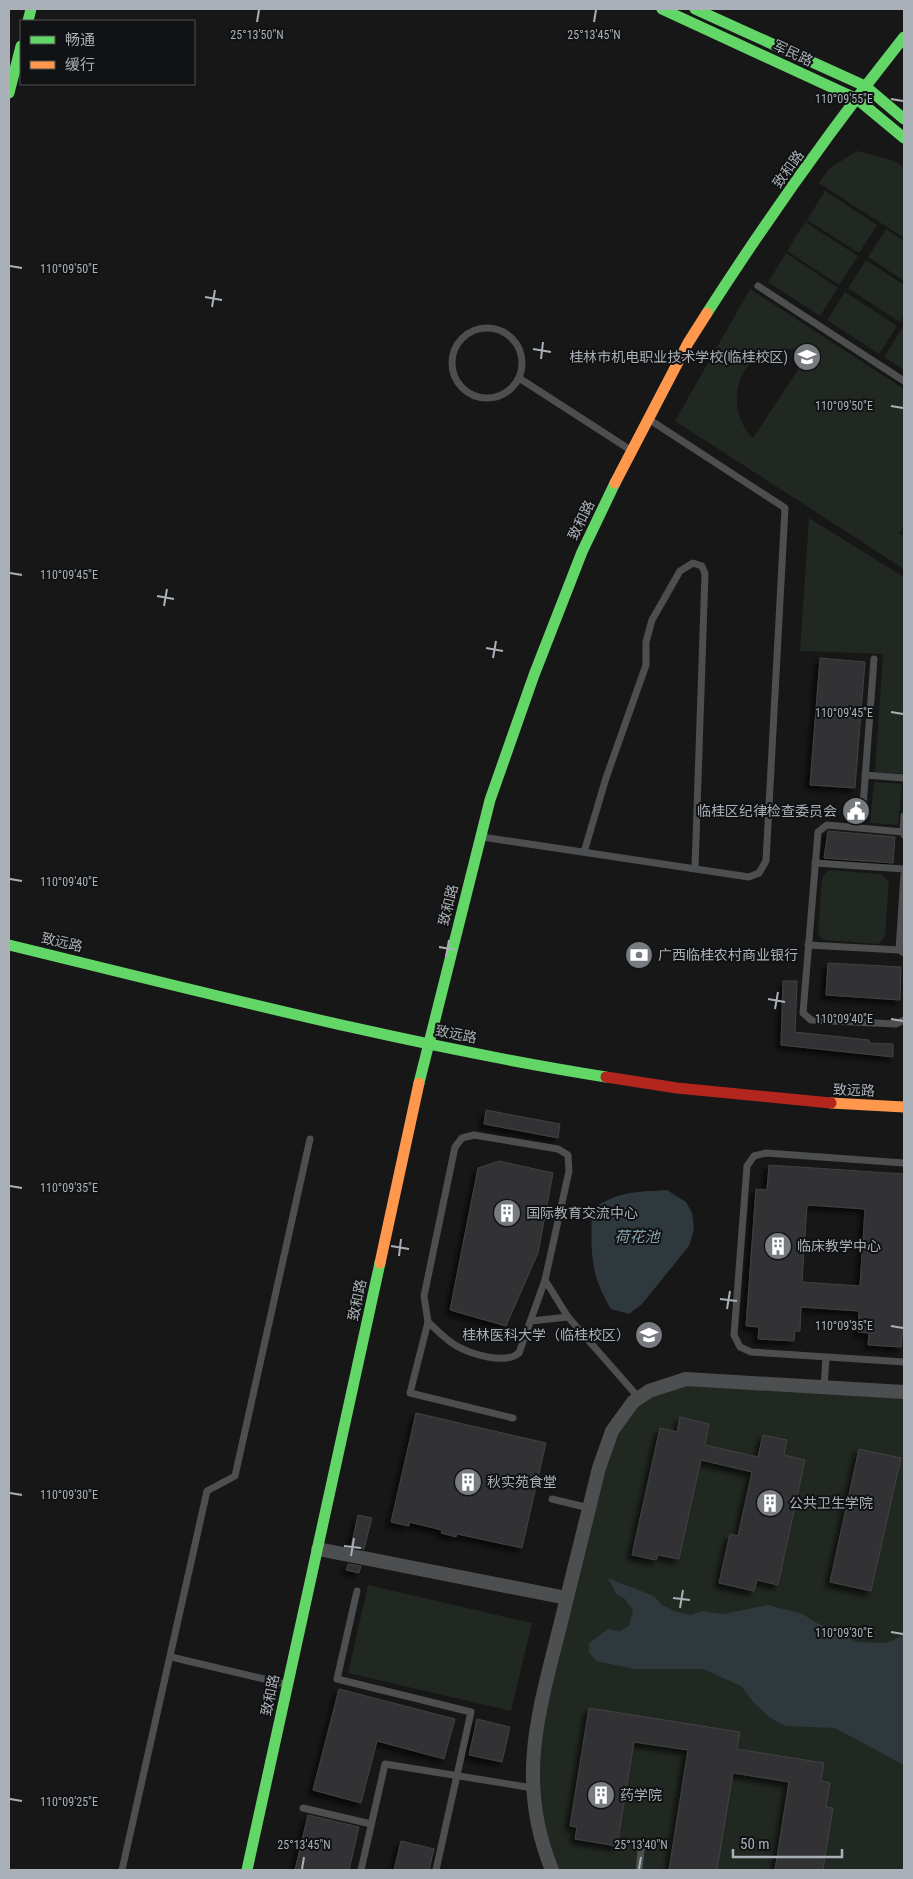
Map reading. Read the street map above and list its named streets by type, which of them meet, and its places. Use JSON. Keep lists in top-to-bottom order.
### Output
{
  "streets": {
    "main road": ["军民路", "致和路", "致远路"]
  },
  "crossings": [
    ["军民路", "致和路"],
    ["致和路", "致远路"]
  ],
  "water": ["荷花池"],
  "places": {
    "school or university": ["桂林市机电职业技术学校(临桂校区)", "桂林医科大学（临桂校区）"],
    "public building": ["临桂区纪律检查委员会"],
    "bank": ["广西临桂农村商业银行"],
    "building": [
      "国际教育交流中心",
      "临床教学中心",
      "秋实苑食堂",
      "公共卫生学院",
      "药学院"
    ]
  },
  "legend": ["畅通", "缓行"],
  "scale_bar": "50 m",
  "coordinates": [
    "25°13'45\"N",
    "25°13'50\"N",
    "110°09'55\"E",
    "110°09'50\"E",
    "110°09'45\"E",
    "110°09'40\"E",
    "110°09'35\"E",
    "110°09'30\"E",
    "110°09'25\"E",
    "25°13'40\"N"
  ]
}
